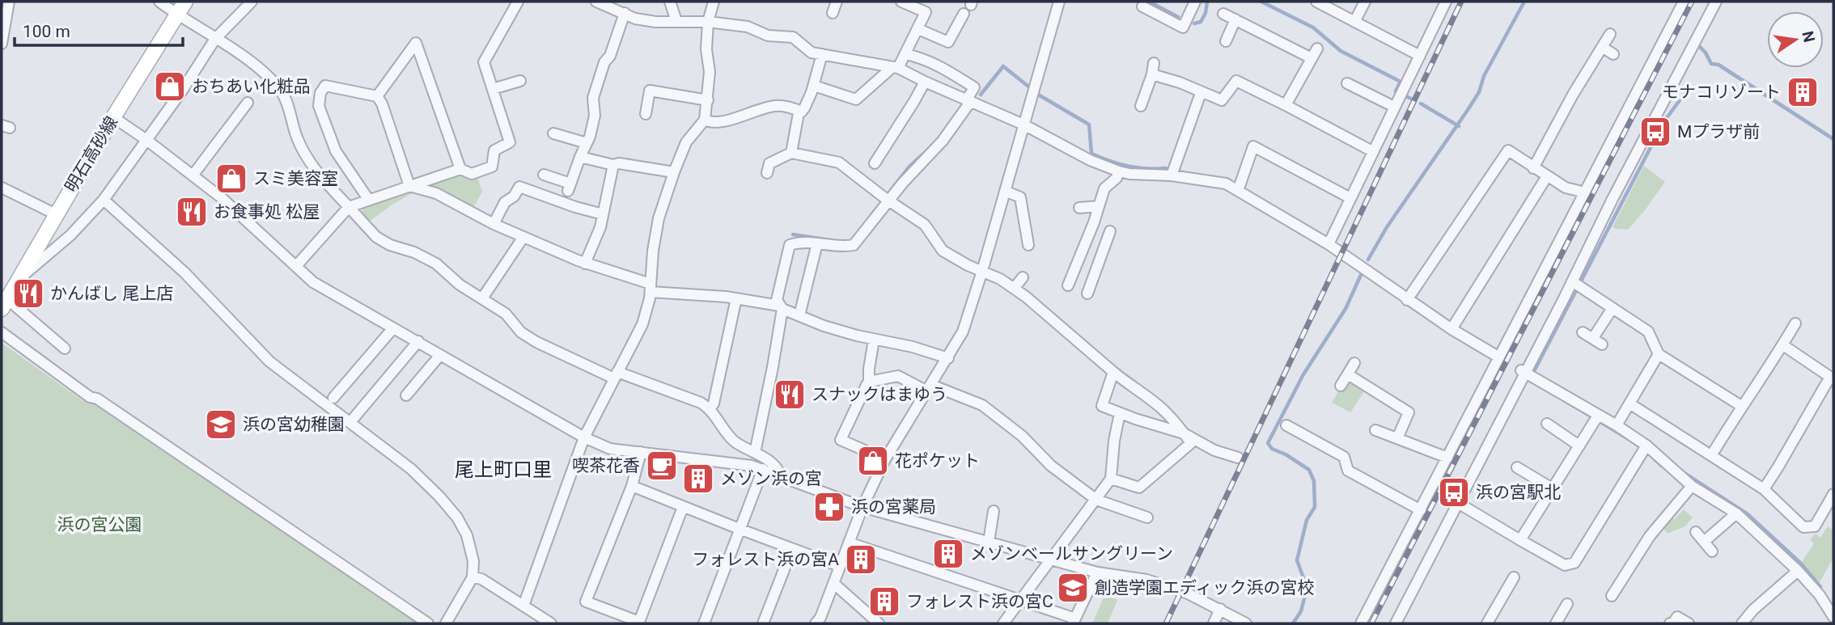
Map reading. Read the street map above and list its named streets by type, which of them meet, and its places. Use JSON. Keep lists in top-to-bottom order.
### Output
{
  "streets": {
    "main road": ["明石高砂線"]
  },
  "districts": ["尾上町口里"],
  "parks": ["浜の宮公園"],
  "places": {
    "shop": ["おちあい化粧品", "スミ美容室", "花ポケット"],
    "building": [
      "モナコリゾート",
      "メゾン浜の宮",
      "メゾンベールサングリーン",
      "フォレスト浜の宮A",
      "フォレスト浜の宮C"
    ],
    "bus stop": ["Mプラザ前", "浜の宮駅北"],
    "restaurant": ["お食事処 松屋", "かんばし 尾上店", "スナックはまゆう"],
    "school or university": ["浜の宮幼稚園", "創造学園エディック浜の宮校"],
    "cafe": ["喫茶花香"],
    "pharmacy": ["浜の宮薬局"]
  },
  "scale_bar": "100 m",
  "north": "right"
}
